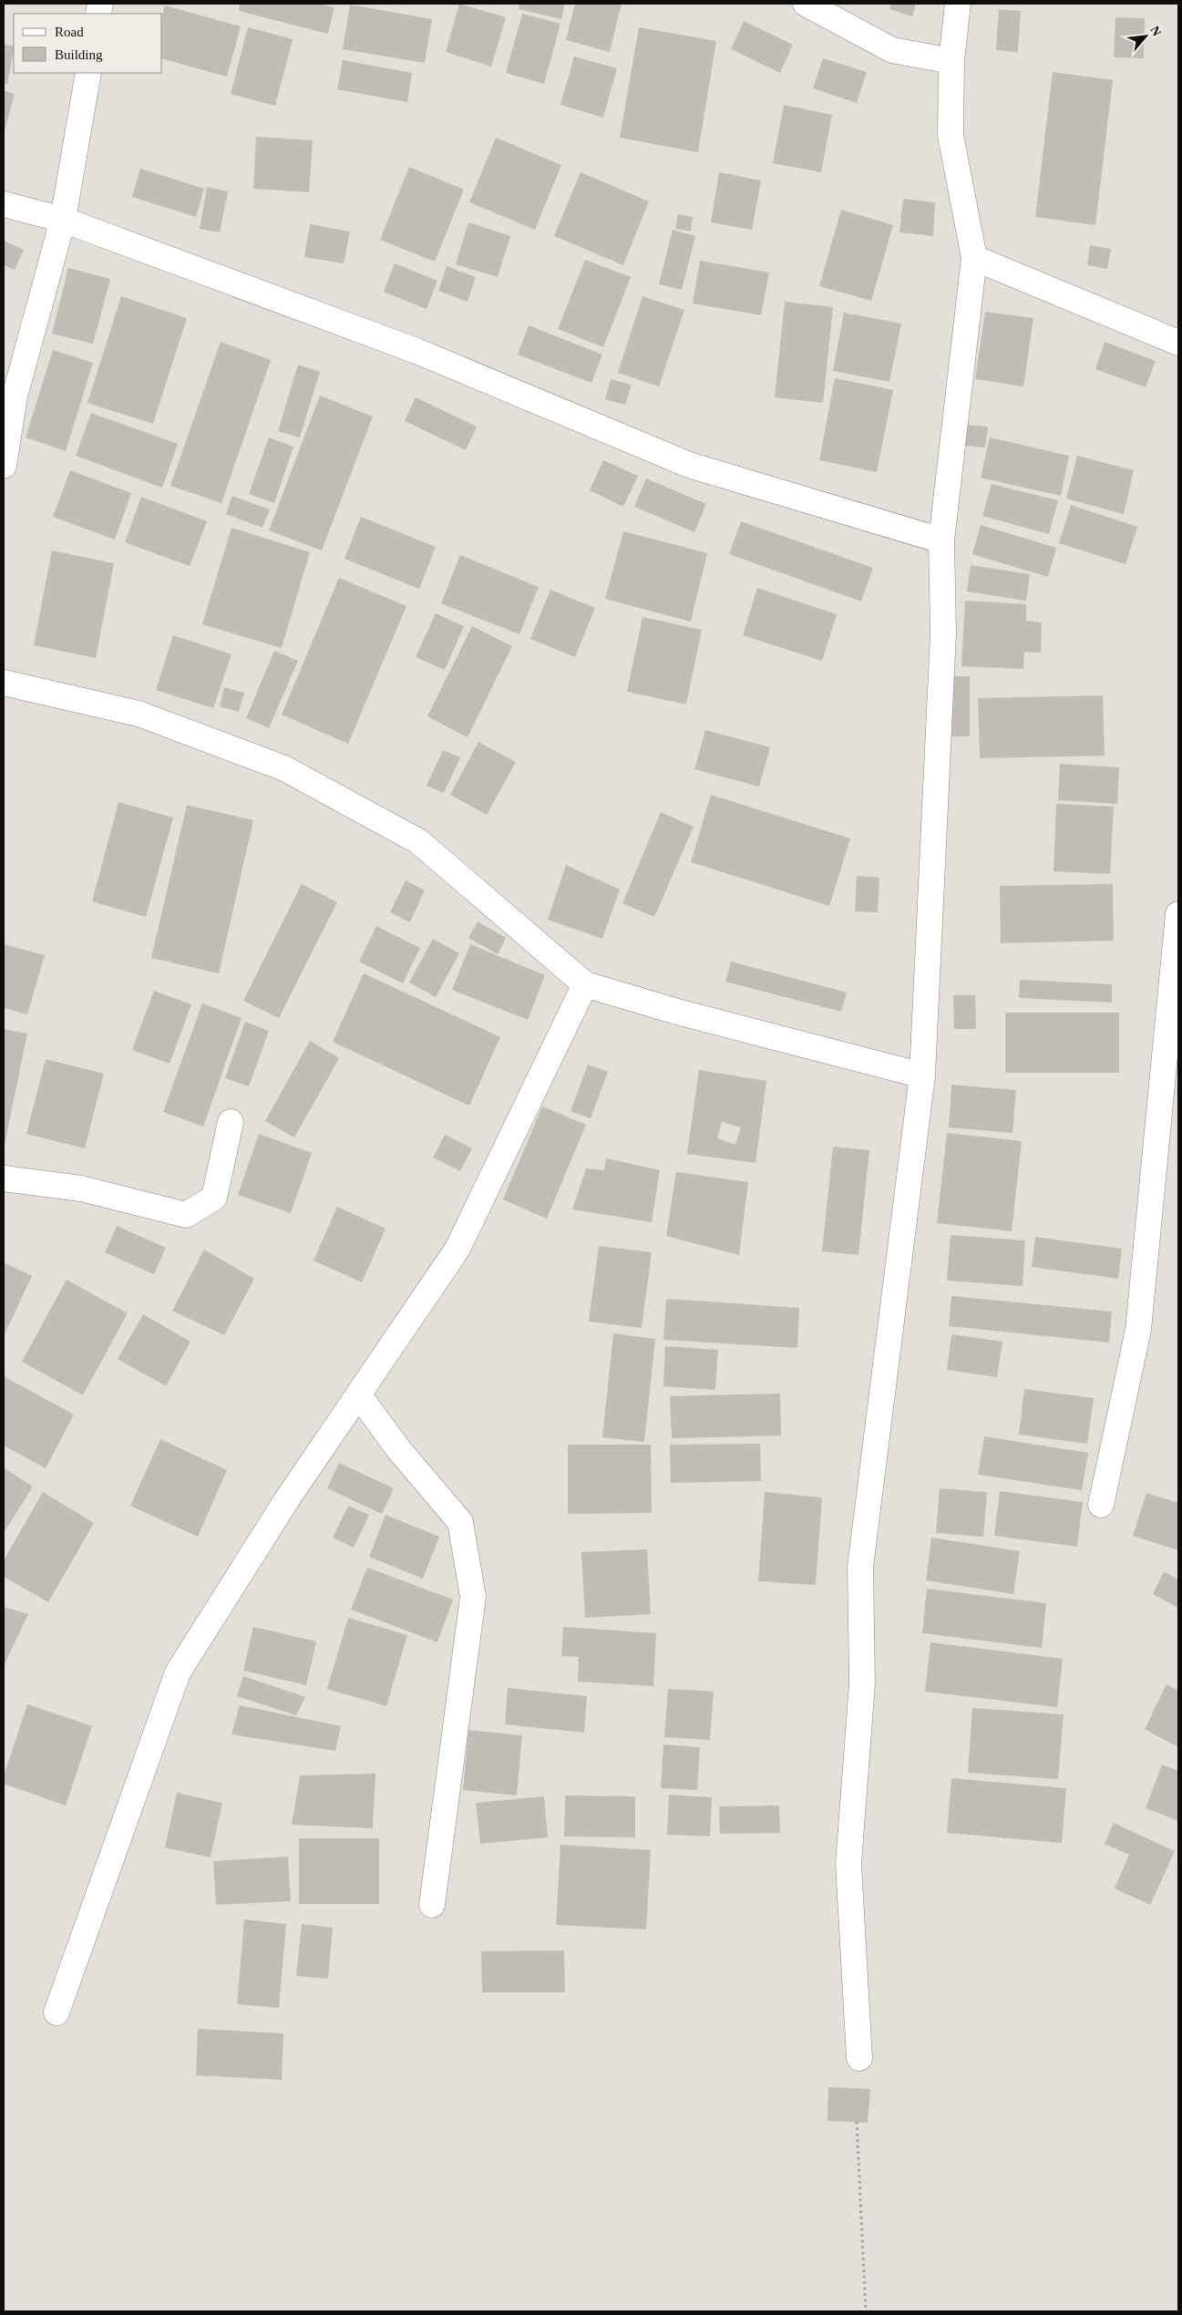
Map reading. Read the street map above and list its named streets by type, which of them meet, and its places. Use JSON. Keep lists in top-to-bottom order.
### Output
{
  "legend": ["Road", "Building"],
  "north": "top right"
}
